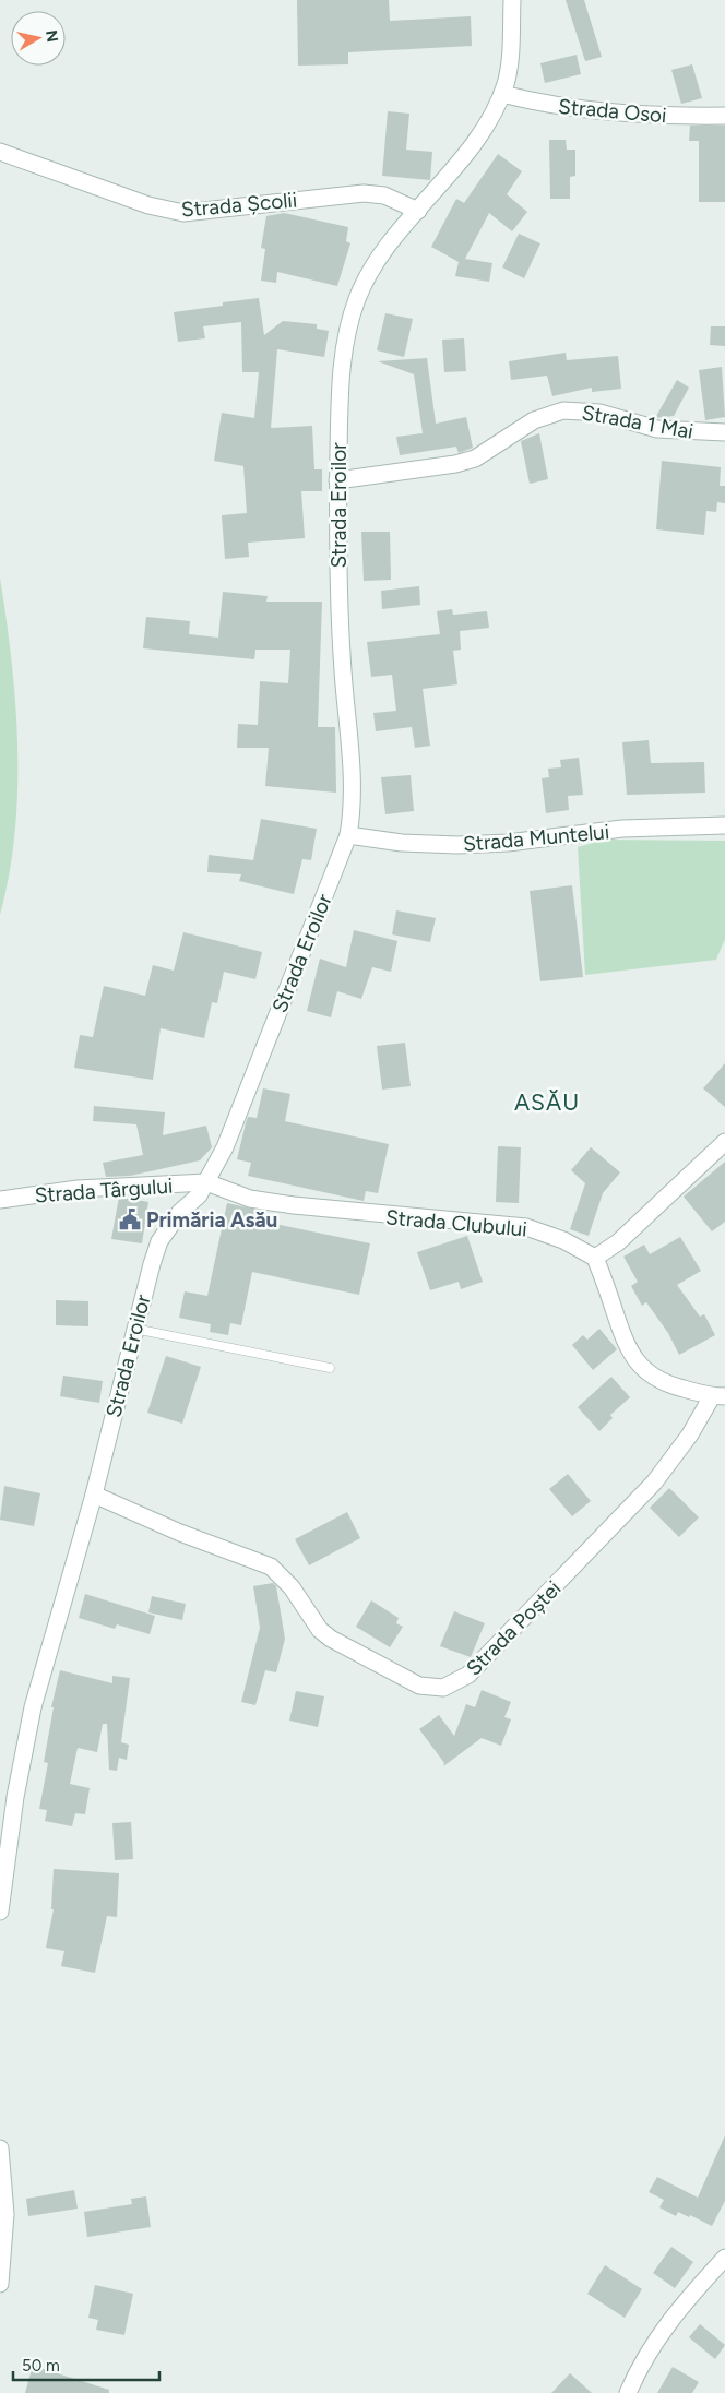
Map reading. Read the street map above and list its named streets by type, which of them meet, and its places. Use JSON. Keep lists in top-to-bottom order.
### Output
{
  "streets": {
    "street": [
      "Strada Osoi",
      "Strada Școlii",
      "Strada 1 Mai",
      "Strada Eroilor",
      "Strada Muntelui",
      "Strada Târgului",
      "Strada Clubului",
      "Strada Poștei"
    ]
  },
  "crossings": [
    ["Strada Osoi", "Strada Eroilor"],
    ["Strada Școlii", "Strada Eroilor"],
    ["Strada 1 Mai", "Strada Eroilor"],
    ["Strada Eroilor", "Strada Muntelui"],
    ["Strada Eroilor", "Strada Târgului"],
    ["Strada Eroilor", "Strada Clubului"],
    ["Strada Eroilor", "Strada Poștei"],
    ["Strada Târgului", "Strada Clubului"]
  ],
  "districts": ["ASĂU"],
  "places": {
    "public building": ["Primăria Asău"]
  },
  "scale_bar": "50 m",
  "north": "right"
}
